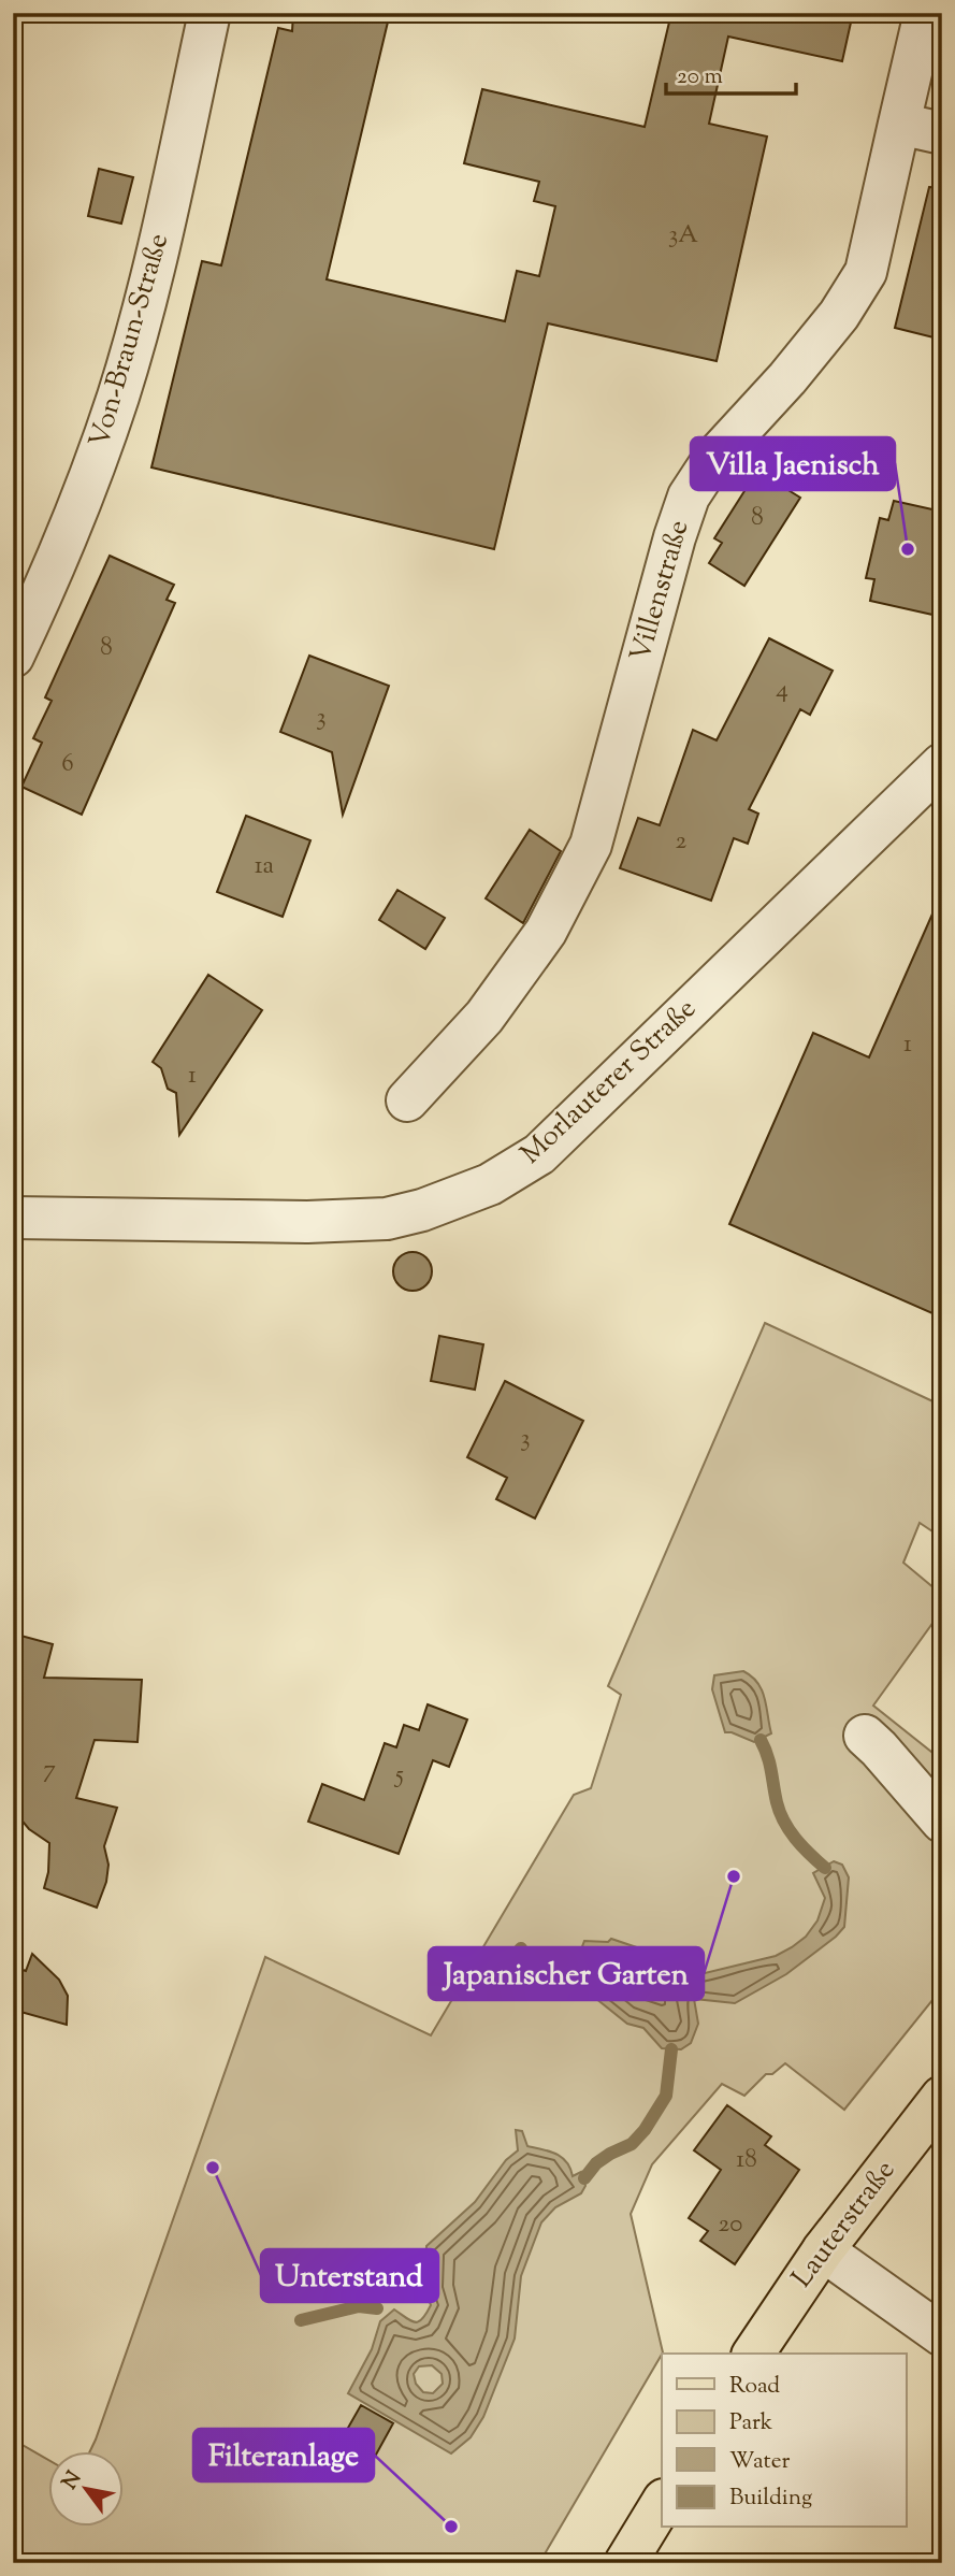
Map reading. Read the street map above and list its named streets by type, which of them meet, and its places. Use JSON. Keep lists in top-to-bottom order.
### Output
{
  "streets": {
    "main road": ["Lauterstraße"],
    "street": ["Von-Braun-Straße", "Villenstraße", "Morlauterer Straße"]
  },
  "places": [
    "Villa Jaenisch",
    "Japanischer Garten",
    "Unterstand",
    "Filteranlage"
  ],
  "house_numbers": [
    "3A",
    "8",
    "8",
    "4",
    "3",
    "6",
    "2",
    "1a",
    "1",
    "1",
    "3",
    "7",
    "5",
    "18",
    "20"
  ],
  "legend": [
    "Road",
    "Park",
    "Water",
    "Building"
  ],
  "scale_bar": "20 m",
  "north": "top left"
}
